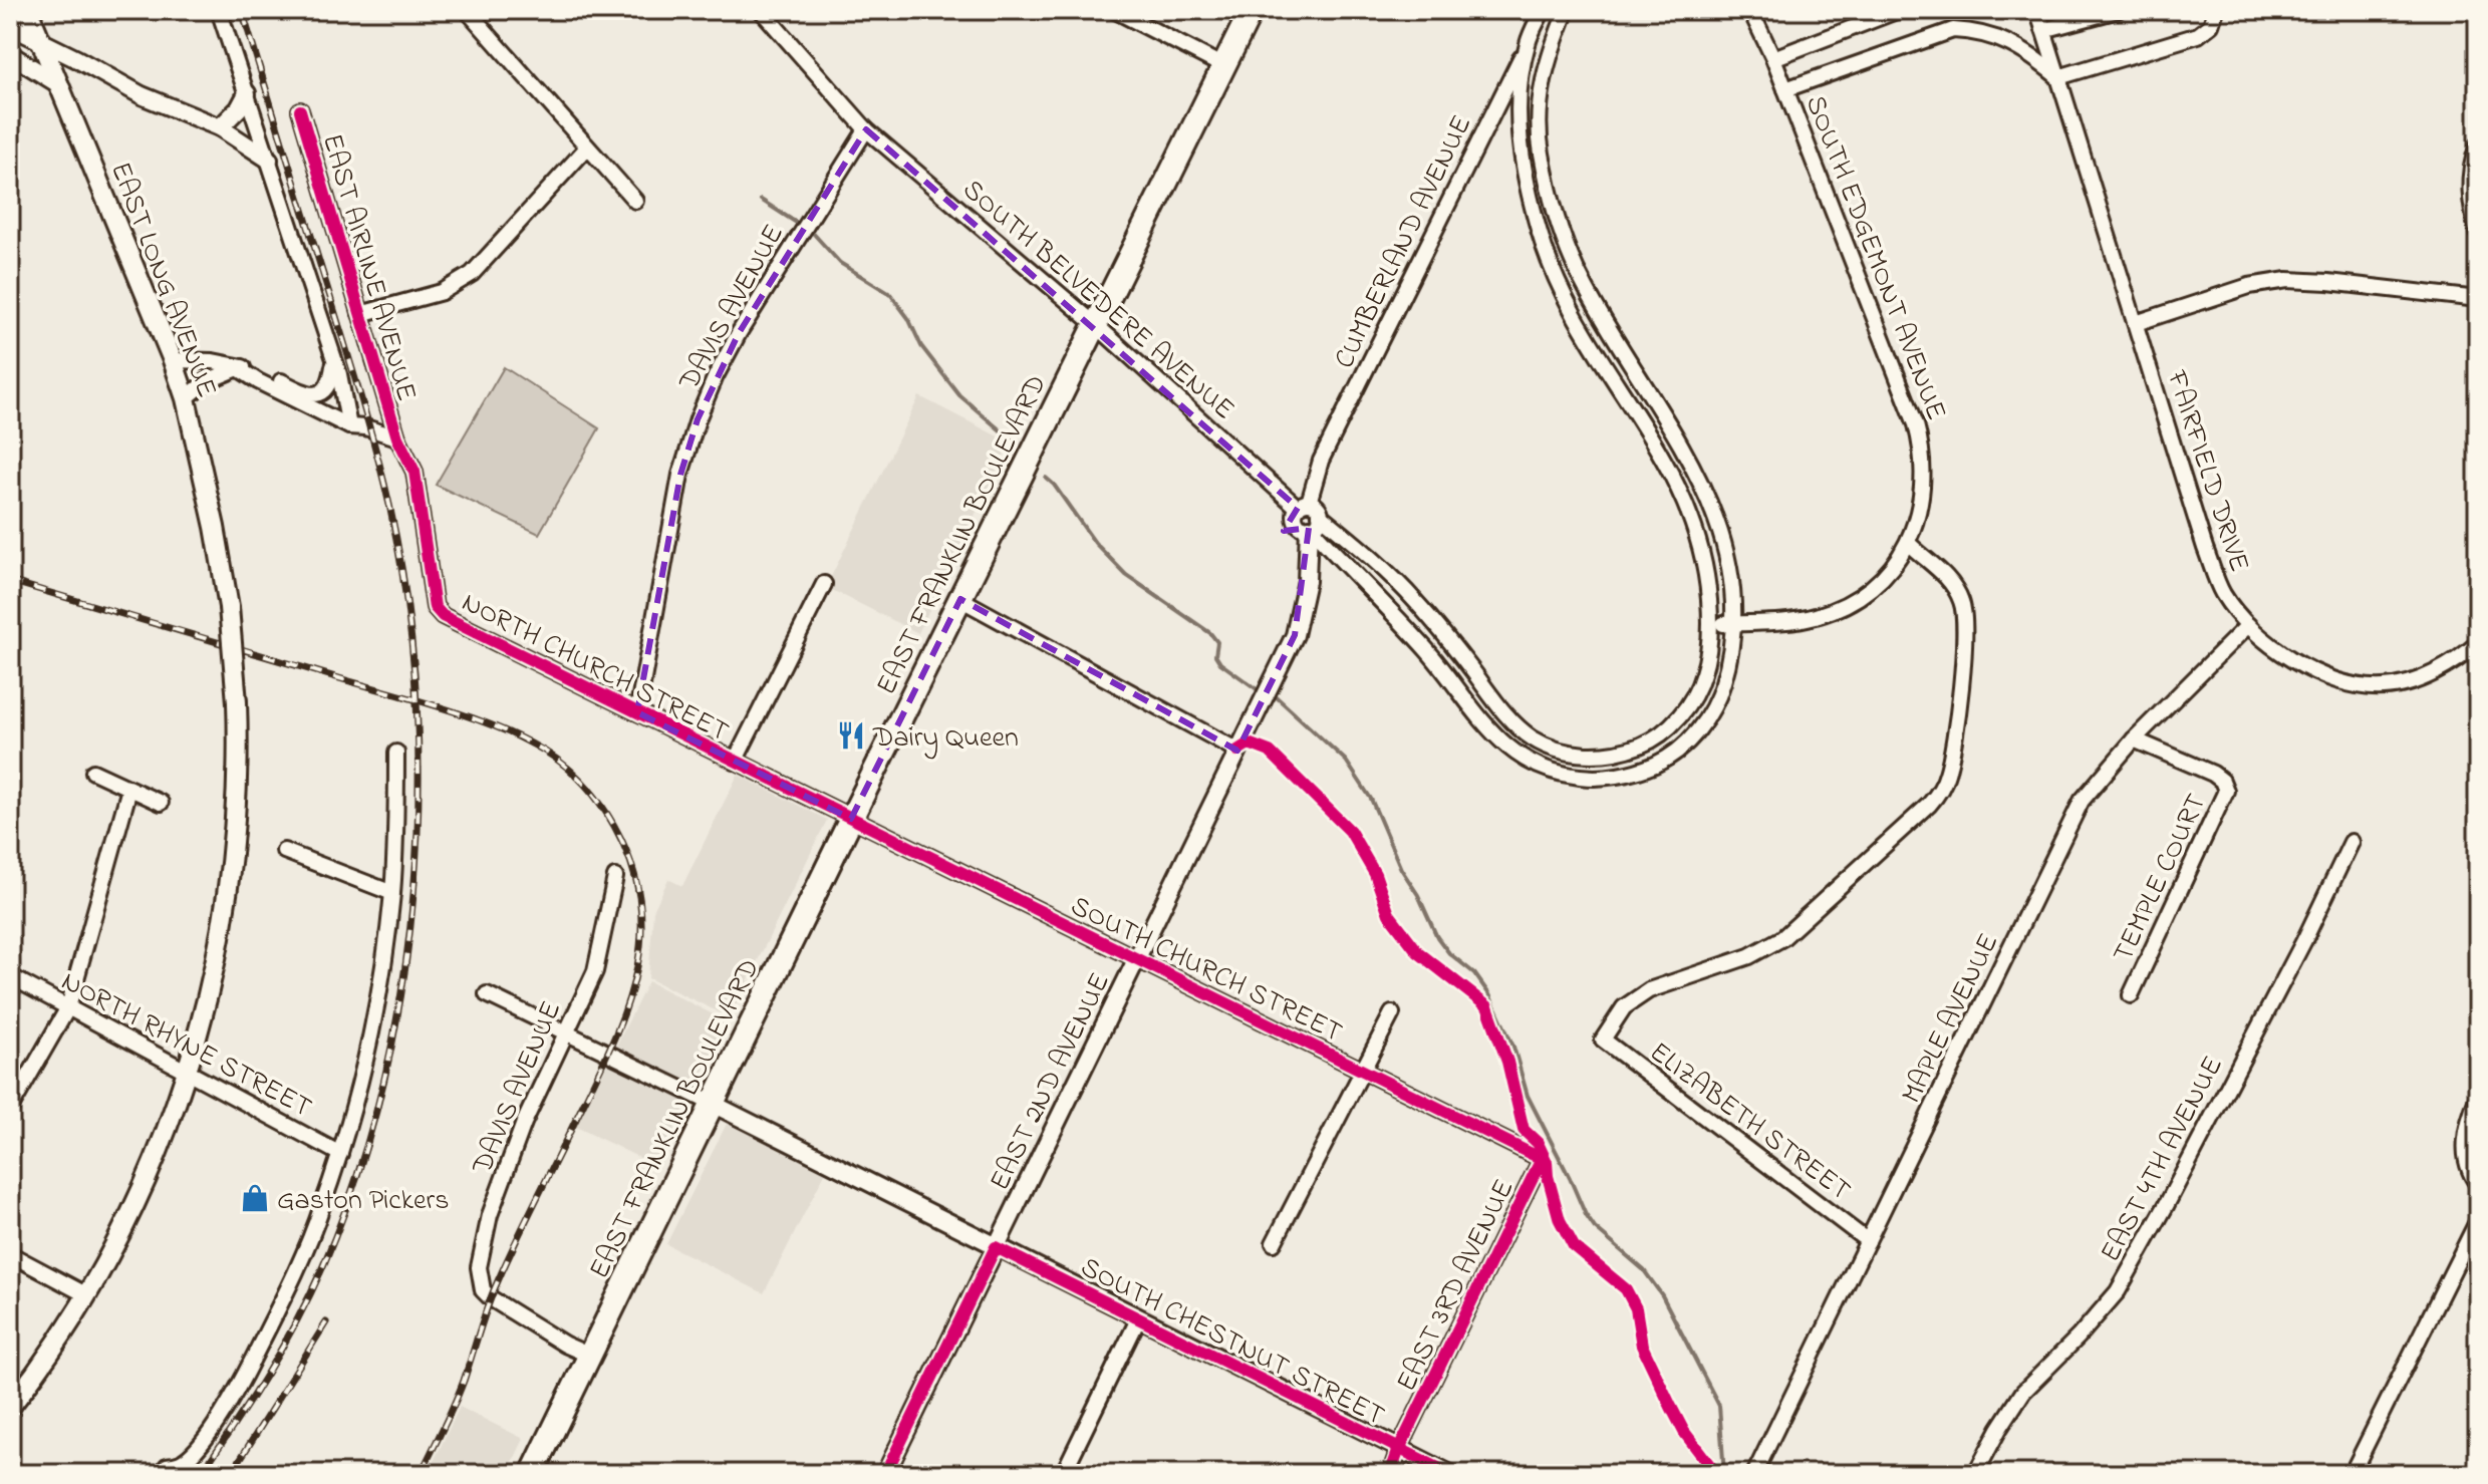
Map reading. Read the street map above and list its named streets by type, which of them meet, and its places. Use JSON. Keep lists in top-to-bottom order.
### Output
{
  "streets": {
    "main road": ["EAST LONG AVENUE", "EAST FRANKLIN BOULEVARD"],
    "street": [
      "CUMBERLAND AVENUE",
      "SOUTH EDGEMONT AVENUE",
      "EAST AIRLINE AVENUE",
      "SOUTH BELVEDERE AVENUE",
      "DAVIS AVENUE",
      "FAIRFIELD DRIVE",
      "NORTH CHURCH STREET",
      "TEMPLE COURT",
      "SOUTH CHURCH STREET",
      "MAPLE AVENUE",
      "NORTH RHYNE STREET",
      "EAST 2ND AVENUE",
      "ELIZABETH STREET",
      "EAST 4TH AVENUE",
      "EAST 3RD AVENUE",
      "SOUTH CHESTNUT STREET"
    ]
  },
  "crossings": [
    ["CUMBERLAND AVENUE", "SOUTH BELVEDERE AVENUE"],
    ["CUMBERLAND AVENUE", "EAST 2ND AVENUE"],
    ["SOUTH EDGEMONT AVENUE", "ELIZABETH STREET"],
    ["EAST AIRLINE AVENUE", "NORTH CHURCH STREET"],
    ["EAST LONG AVENUE", "NORTH RHYNE STREET"],
    ["SOUTH BELVEDERE AVENUE", "DAVIS AVENUE"],
    ["SOUTH BELVEDERE AVENUE", "EAST FRANKLIN BOULEVARD"],
    ["SOUTH BELVEDERE AVENUE", "EAST 2ND AVENUE"],
    ["DAVIS AVENUE", "EAST FRANKLIN BOULEVARD"],
    ["DAVIS AVENUE", "NORTH CHURCH STREET"],
    ["FAIRFIELD DRIVE", "MAPLE AVENUE"],
    ["EAST FRANKLIN BOULEVARD", "NORTH CHURCH STREET"],
    ["EAST FRANKLIN BOULEVARD", "SOUTH CHURCH STREET"],
    ["EAST FRANKLIN BOULEVARD", "SOUTH CHESTNUT STREET"],
    ["NORTH CHURCH STREET", "SOUTH CHURCH STREET"],
    ["TEMPLE COURT", "MAPLE AVENUE"],
    ["SOUTH CHURCH STREET", "EAST 2ND AVENUE"],
    ["SOUTH CHURCH STREET", "EAST 3RD AVENUE"],
    ["MAPLE AVENUE", "ELIZABETH STREET"],
    ["EAST 2ND AVENUE", "SOUTH CHESTNUT STREET"],
    ["EAST 3RD AVENUE", "SOUTH CHESTNUT STREET"]
  ],
  "places": {
    "restaurant": ["Dairy Queen"],
    "shop": ["Gaston Pickers"]
  }
}
